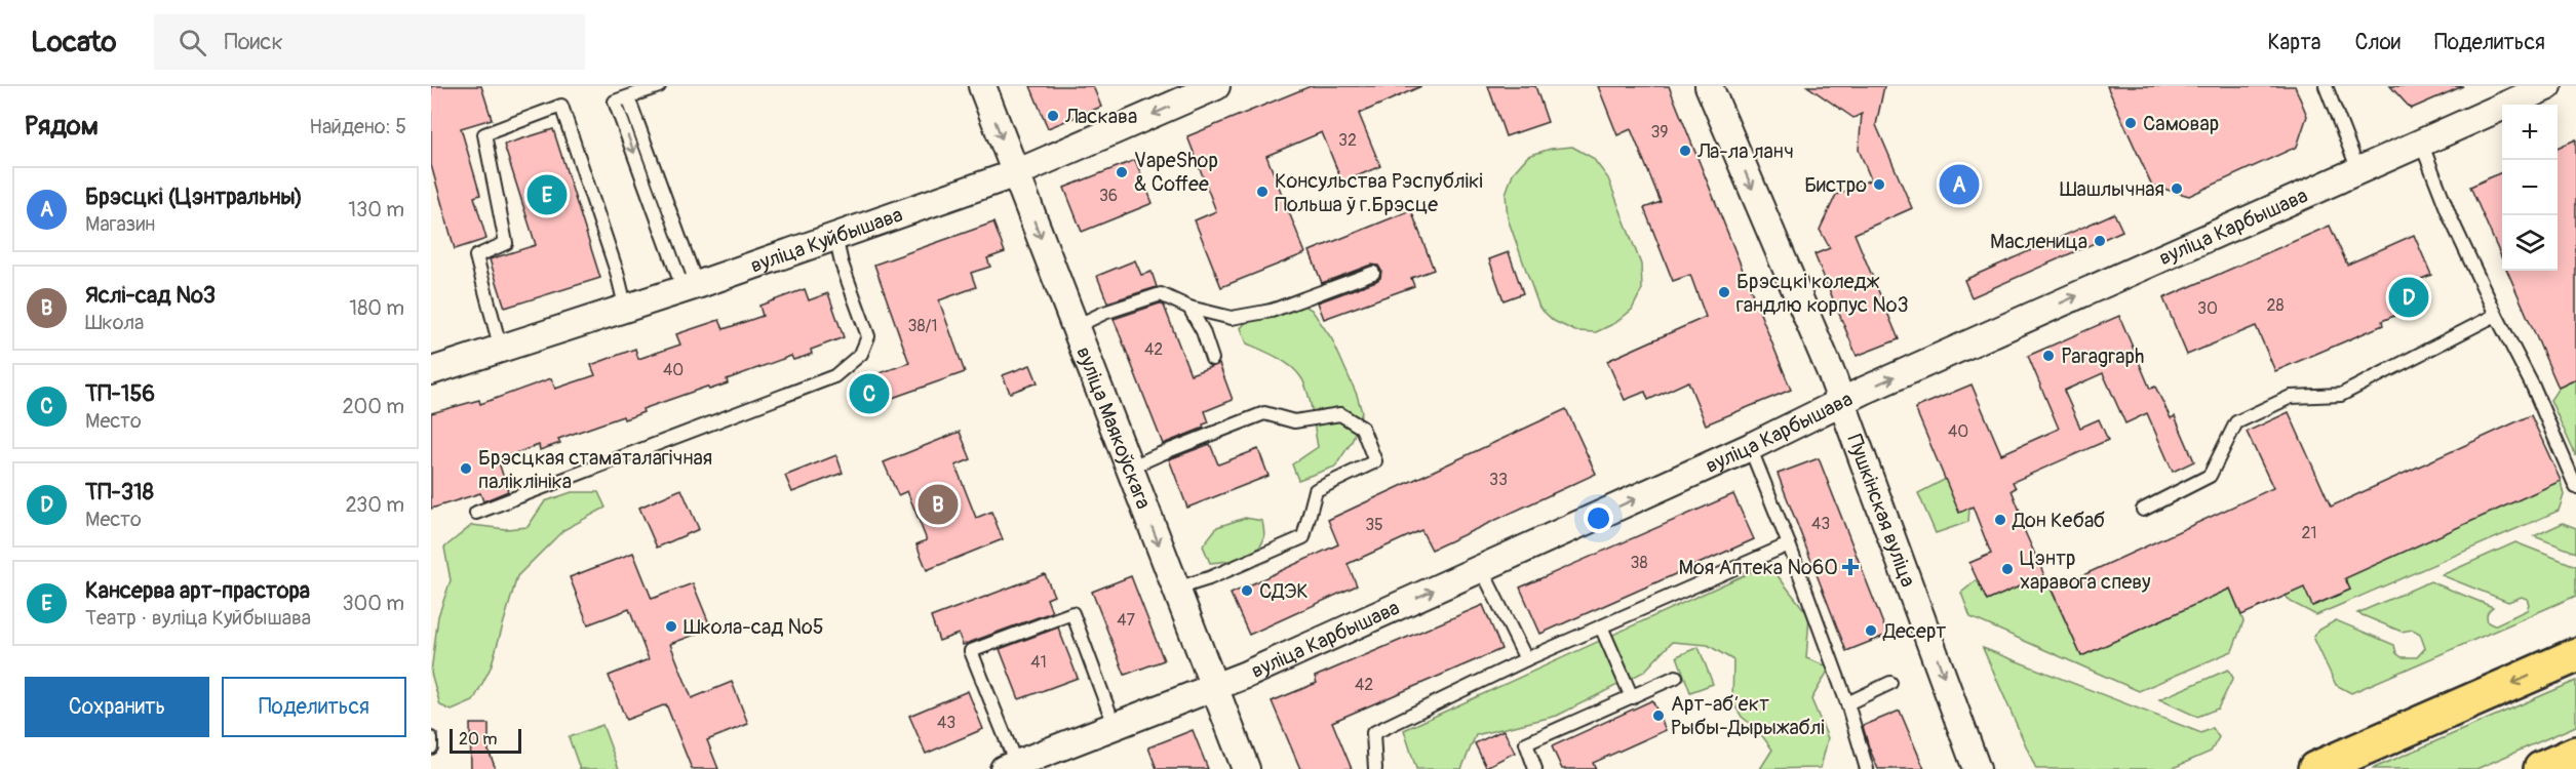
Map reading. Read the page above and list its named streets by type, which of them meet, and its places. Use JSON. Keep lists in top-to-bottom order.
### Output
{
  "streets": {
    "street": [
      "вуліца Карбышава",
      "вуліца Куйбышава",
      "вуліца Маякоўскага",
      "Пушкінская вуліца"
    ]
  },
  "crossings": [
    ["вуліца Карбышава", "вуліца Маякоўскага"],
    ["вуліца Карбышава", "Пушкінская вуліца"],
    ["вуліца Куйбышава", "вуліца Маякоўскага"]
  ],
  "one_way": ["вуліца Карбышава", "вуліца Маякоўскага", "Пушкінская вуліца"],
  "places": {
    "other": [
      "Ласкава",
      "Самовар",
      "Ла-ла ланч",
      "VapeShop & Coffee",
      "Бистро",
      "Шашлычная",
      "Консульства Рэспублікі Польша ў г.Брэсце",
      "Масленица",
      "Брэсцкі коледж гандлю корпус №3",
      "Paragraph",
      "Брэсцкая стаматалагічная паліклініка",
      "Дон Кебаб",
      "Цэнтр харавога спеву",
      "СДЭК",
      "Школа-сад №5",
      "Десерт",
      "Арт-абʼект Рыбы-Дырыжаблі"
    ],
    "health": ["Моя Аптека №60"]
  },
  "house_numbers": [
    "39",
    "32",
    "36",
    "28",
    "30",
    "38/1",
    "42",
    "40",
    "40",
    "33",
    "43",
    "35",
    "21",
    "38",
    "47",
    "41",
    "42",
    "43"
  ],
  "scale_bar": "20 m",
  "page": {
    "header": "Locato",
    "search": "Поиск",
    "nav": ["Карта", "Слои", "Поделиться"],
    "heading": ["Рядом", "Найдено: 5"],
    "map_buttons": ["+", "−"],
    "pins": [
      "A",
      "E",
      "D",
      "C",
      "B"
    ],
    "list": [
      {
        "mark": "A",
        "name": "Брэсцкі (Цэнтральны)",
        "note": "Магазин",
        "value": "130 m"
      },
      {
        "mark": "B",
        "name": "Яслі-сад №3",
        "note": "Школа",
        "value": "180 m"
      },
      {
        "mark": "C",
        "name": "ТП-156",
        "note": "Место",
        "value": "200 m"
      },
      {
        "mark": "D",
        "name": "ТП-318",
        "note": "Место",
        "value": "230 m"
      },
      {
        "mark": "E",
        "name": "Кансерва арт-прастора",
        "note": "Театр · вуліца Куйбышава",
        "value": "300 m"
      }
    ],
    "buttons": ["Сохранить", "Поделиться"],
    "scale": "20 m"
  }
}
